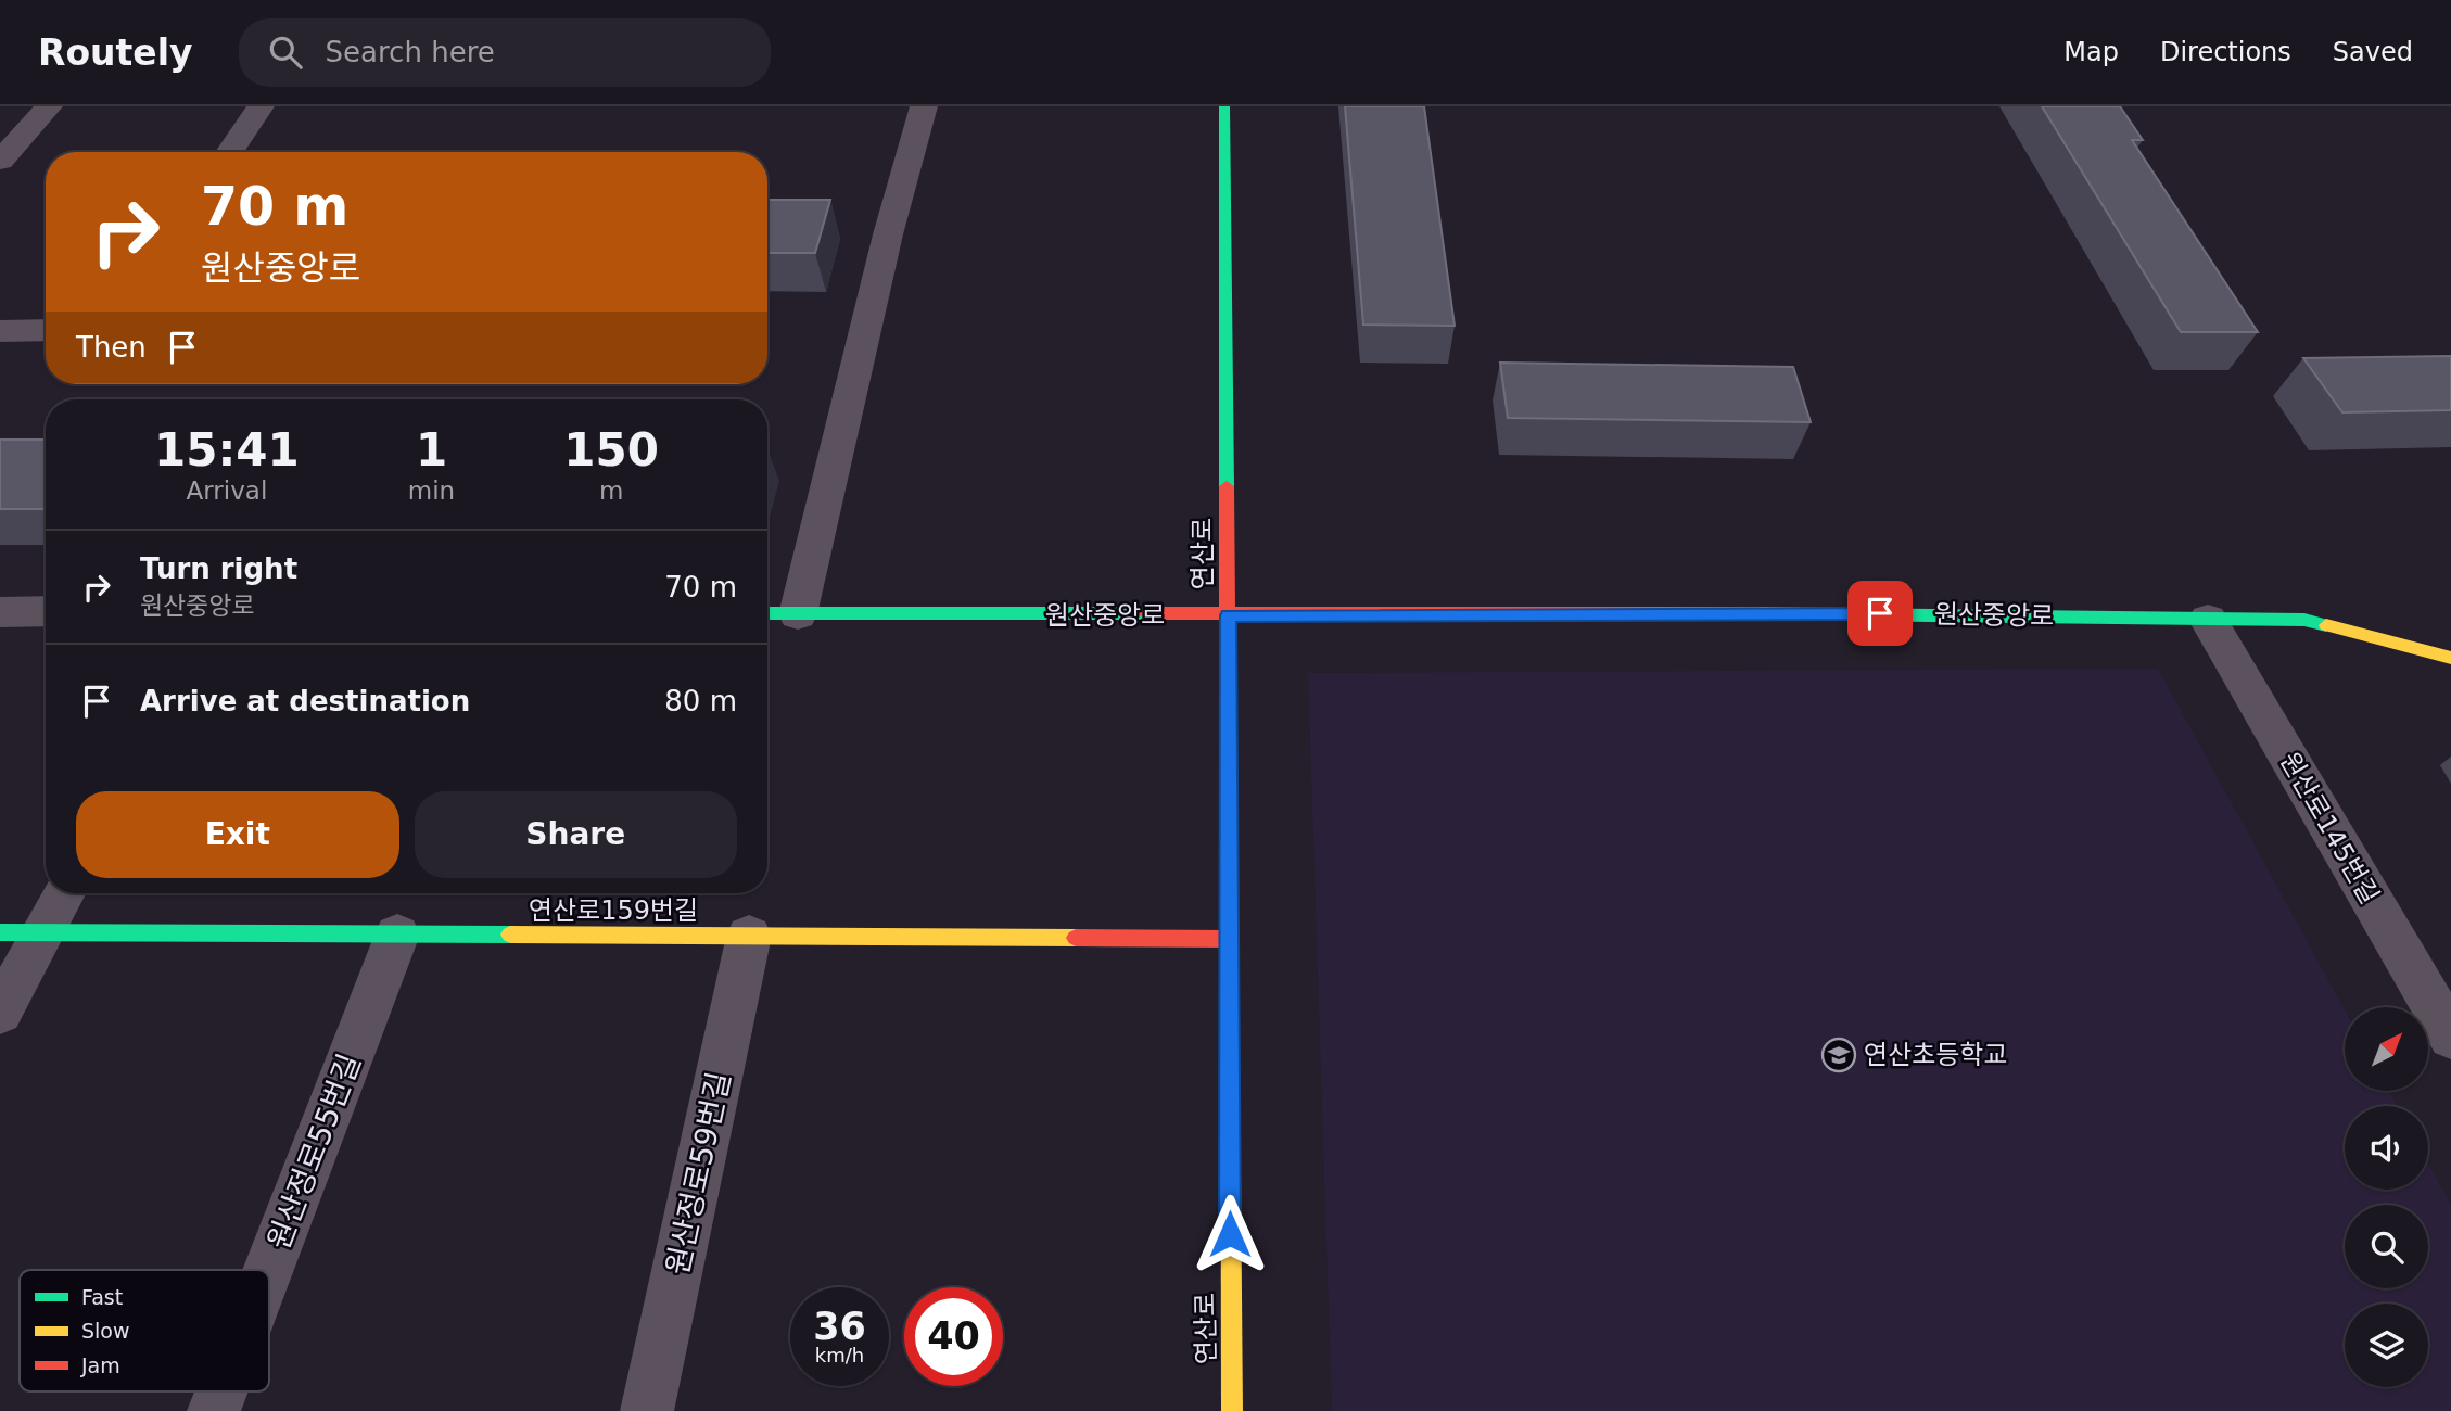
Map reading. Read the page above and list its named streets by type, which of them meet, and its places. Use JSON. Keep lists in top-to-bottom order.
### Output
{
  "streets": {
    "street": [
      "연산로",
      "원산중앙로",
      "원산로145번길",
      "연산로159번길",
      "원산정로55번길",
      "원산정로59번길"
    ]
  },
  "crossings": [
    ["연산로", "원산중앙로"],
    ["연산로", "연산로159번길"],
    ["원산중앙로", "원산로145번길"],
    ["연산로159번길", "원산정로55번길"],
    ["연산로159번길", "원산정로59번길"]
  ],
  "places": {
    "school or university": ["연산초등학교"]
  },
  "legend": ["Fast", "Slow", "Jam"],
  "north": "top right",
  "page": {
    "header": "Routely",
    "search": "Search here",
    "nav": ["Map", "Directions", "Saved"],
    "turn": ["70 m", "원산중앙로"],
    "then": "Then",
    "eta": [
      "15:41",
      "Arrival",
      "1",
      "min",
      "150",
      "m"
    ],
    "list": [
      {
        "name": "Turn right",
        "note": "원산중앙로",
        "value": "70 m"
      },
      {
        "name": "Arrive at destination",
        "value": "80 m"
      }
    ],
    "buttons": ["Exit", "Share"],
    "speed": "36 km/h",
    "limit": "40"
  }
}
